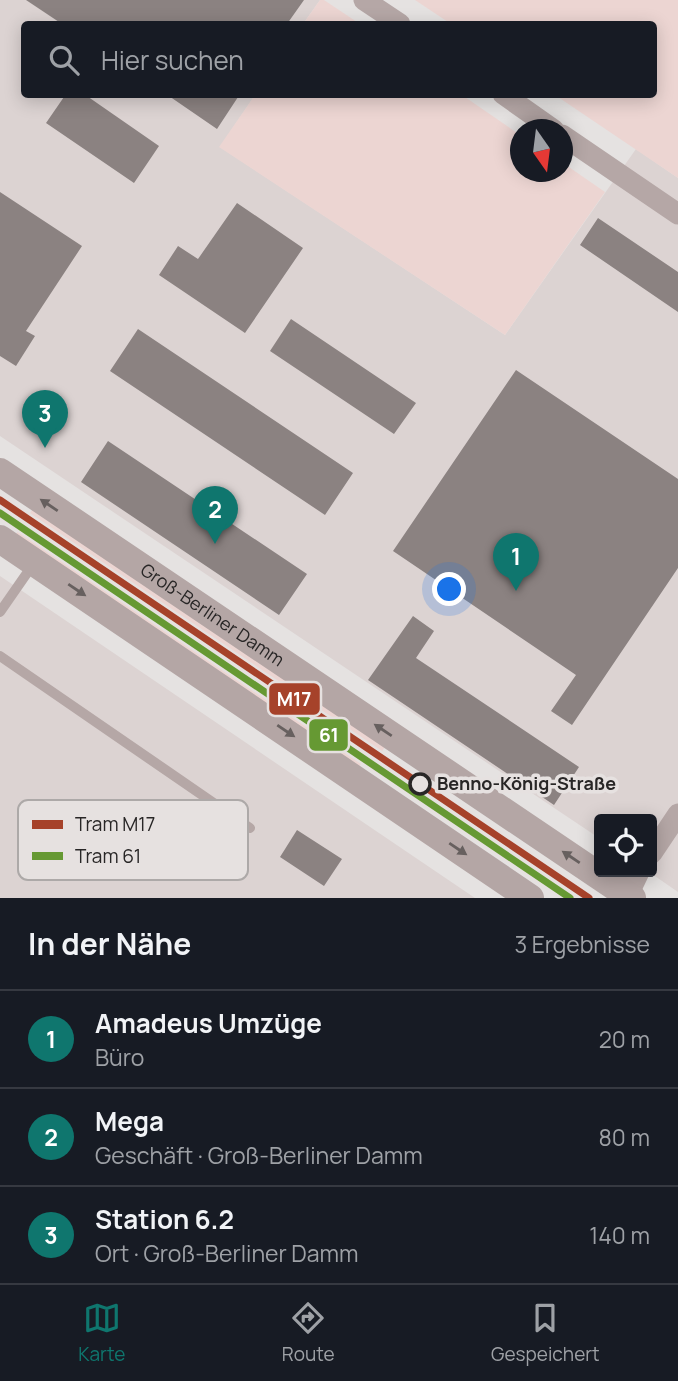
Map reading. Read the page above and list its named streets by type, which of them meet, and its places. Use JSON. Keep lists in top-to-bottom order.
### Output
{
  "streets": {
    "main road": ["Groß-Berliner Damm"]
  },
  "places": ["Benno-König-Straße"],
  "lines": ["tram line M17", "tram line 61"],
  "legend": ["Tram M17", "Tram 61"],
  "north": "bottom",
  "page": {
    "search": "Hier suchen",
    "pins": ["3", "2", "1"],
    "heading": ["In der Nähe", "3 Ergebnisse"],
    "list": [
      {
        "mark": "1",
        "name": "Amadeus Umzüge",
        "note": "Büro",
        "value": "20 m"
      },
      {
        "mark": "2",
        "name": "Mega",
        "note": "Geschäft · Groß-Berliner Damm",
        "value": "80 m"
      },
      {
        "mark": "3",
        "name": "Station 6.2",
        "note": "Ort · Groß-Berliner Damm",
        "value": "140 m"
      }
    ],
    "nav": ["Karte", "Route", "Gespeichert"]
  }
}
